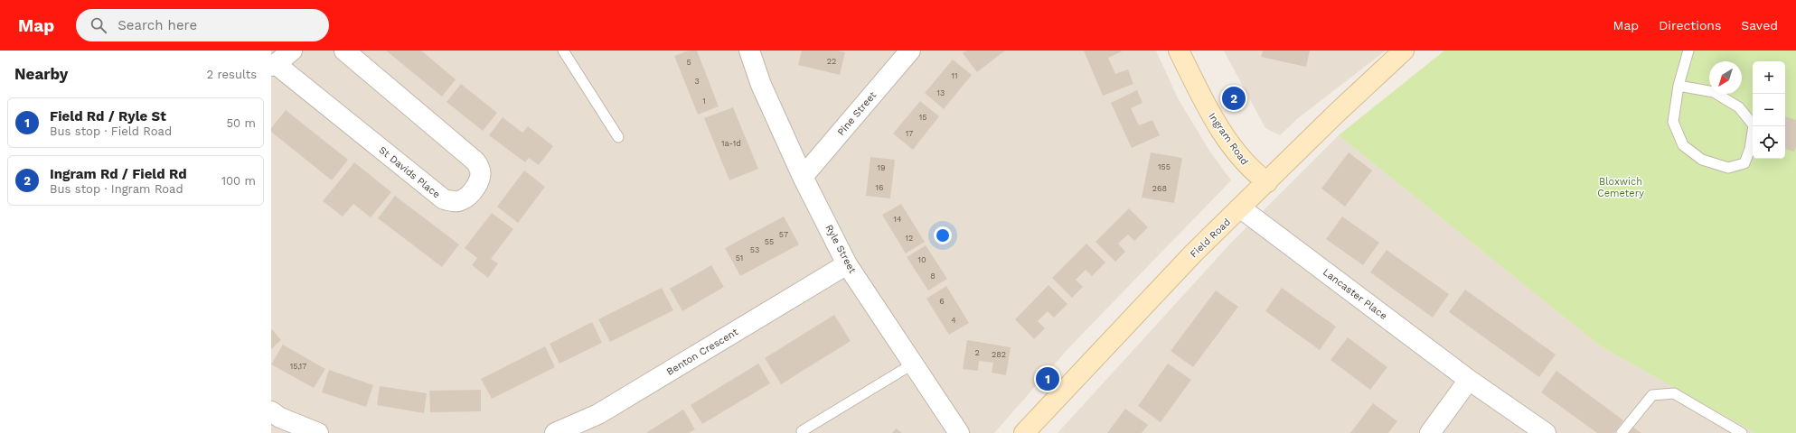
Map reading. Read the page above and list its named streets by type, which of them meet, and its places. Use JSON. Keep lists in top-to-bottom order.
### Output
{
  "streets": {
    "street": [
      "Pine Street",
      "Ingram Road",
      "St Davids Place",
      "Field Road",
      "Ryle Street",
      "Lancaster Place",
      "Benton Crescent"
    ]
  },
  "crossings": [
    ["Pine Street", "Ryle Street"],
    ["Ingram Road", "Field Road"],
    ["Field Road", "Lancaster Place"],
    ["Ryle Street", "Benton Crescent"]
  ],
  "parks": ["Bloxwich Cemetery"],
  "house_numbers": [
    "22",
    "5",
    "11",
    "3",
    "13",
    "1",
    "15",
    "17",
    "1a-1d",
    "155",
    "19",
    "16",
    "268",
    "14",
    "57",
    "12",
    "55",
    "53",
    "51",
    "10",
    "8",
    "6",
    "4",
    "2",
    "282",
    "15,17"
  ],
  "north": "bottom left",
  "page": {
    "header": "Map",
    "search": "Search here",
    "nav": ["Map", "Directions", "Saved"],
    "heading": ["Nearby", "2 results"],
    "map_buttons": ["+", "−"],
    "pins": ["2", "1"],
    "list": [
      {
        "mark": "1",
        "name": "Field Rd / Ryle St",
        "note": "Bus stop · Field Road",
        "value": "50 m"
      },
      {
        "mark": "2",
        "name": "Ingram Rd / Field Rd",
        "note": "Bus stop · Ingram Road",
        "value": "100 m"
      }
    ]
  }
}
